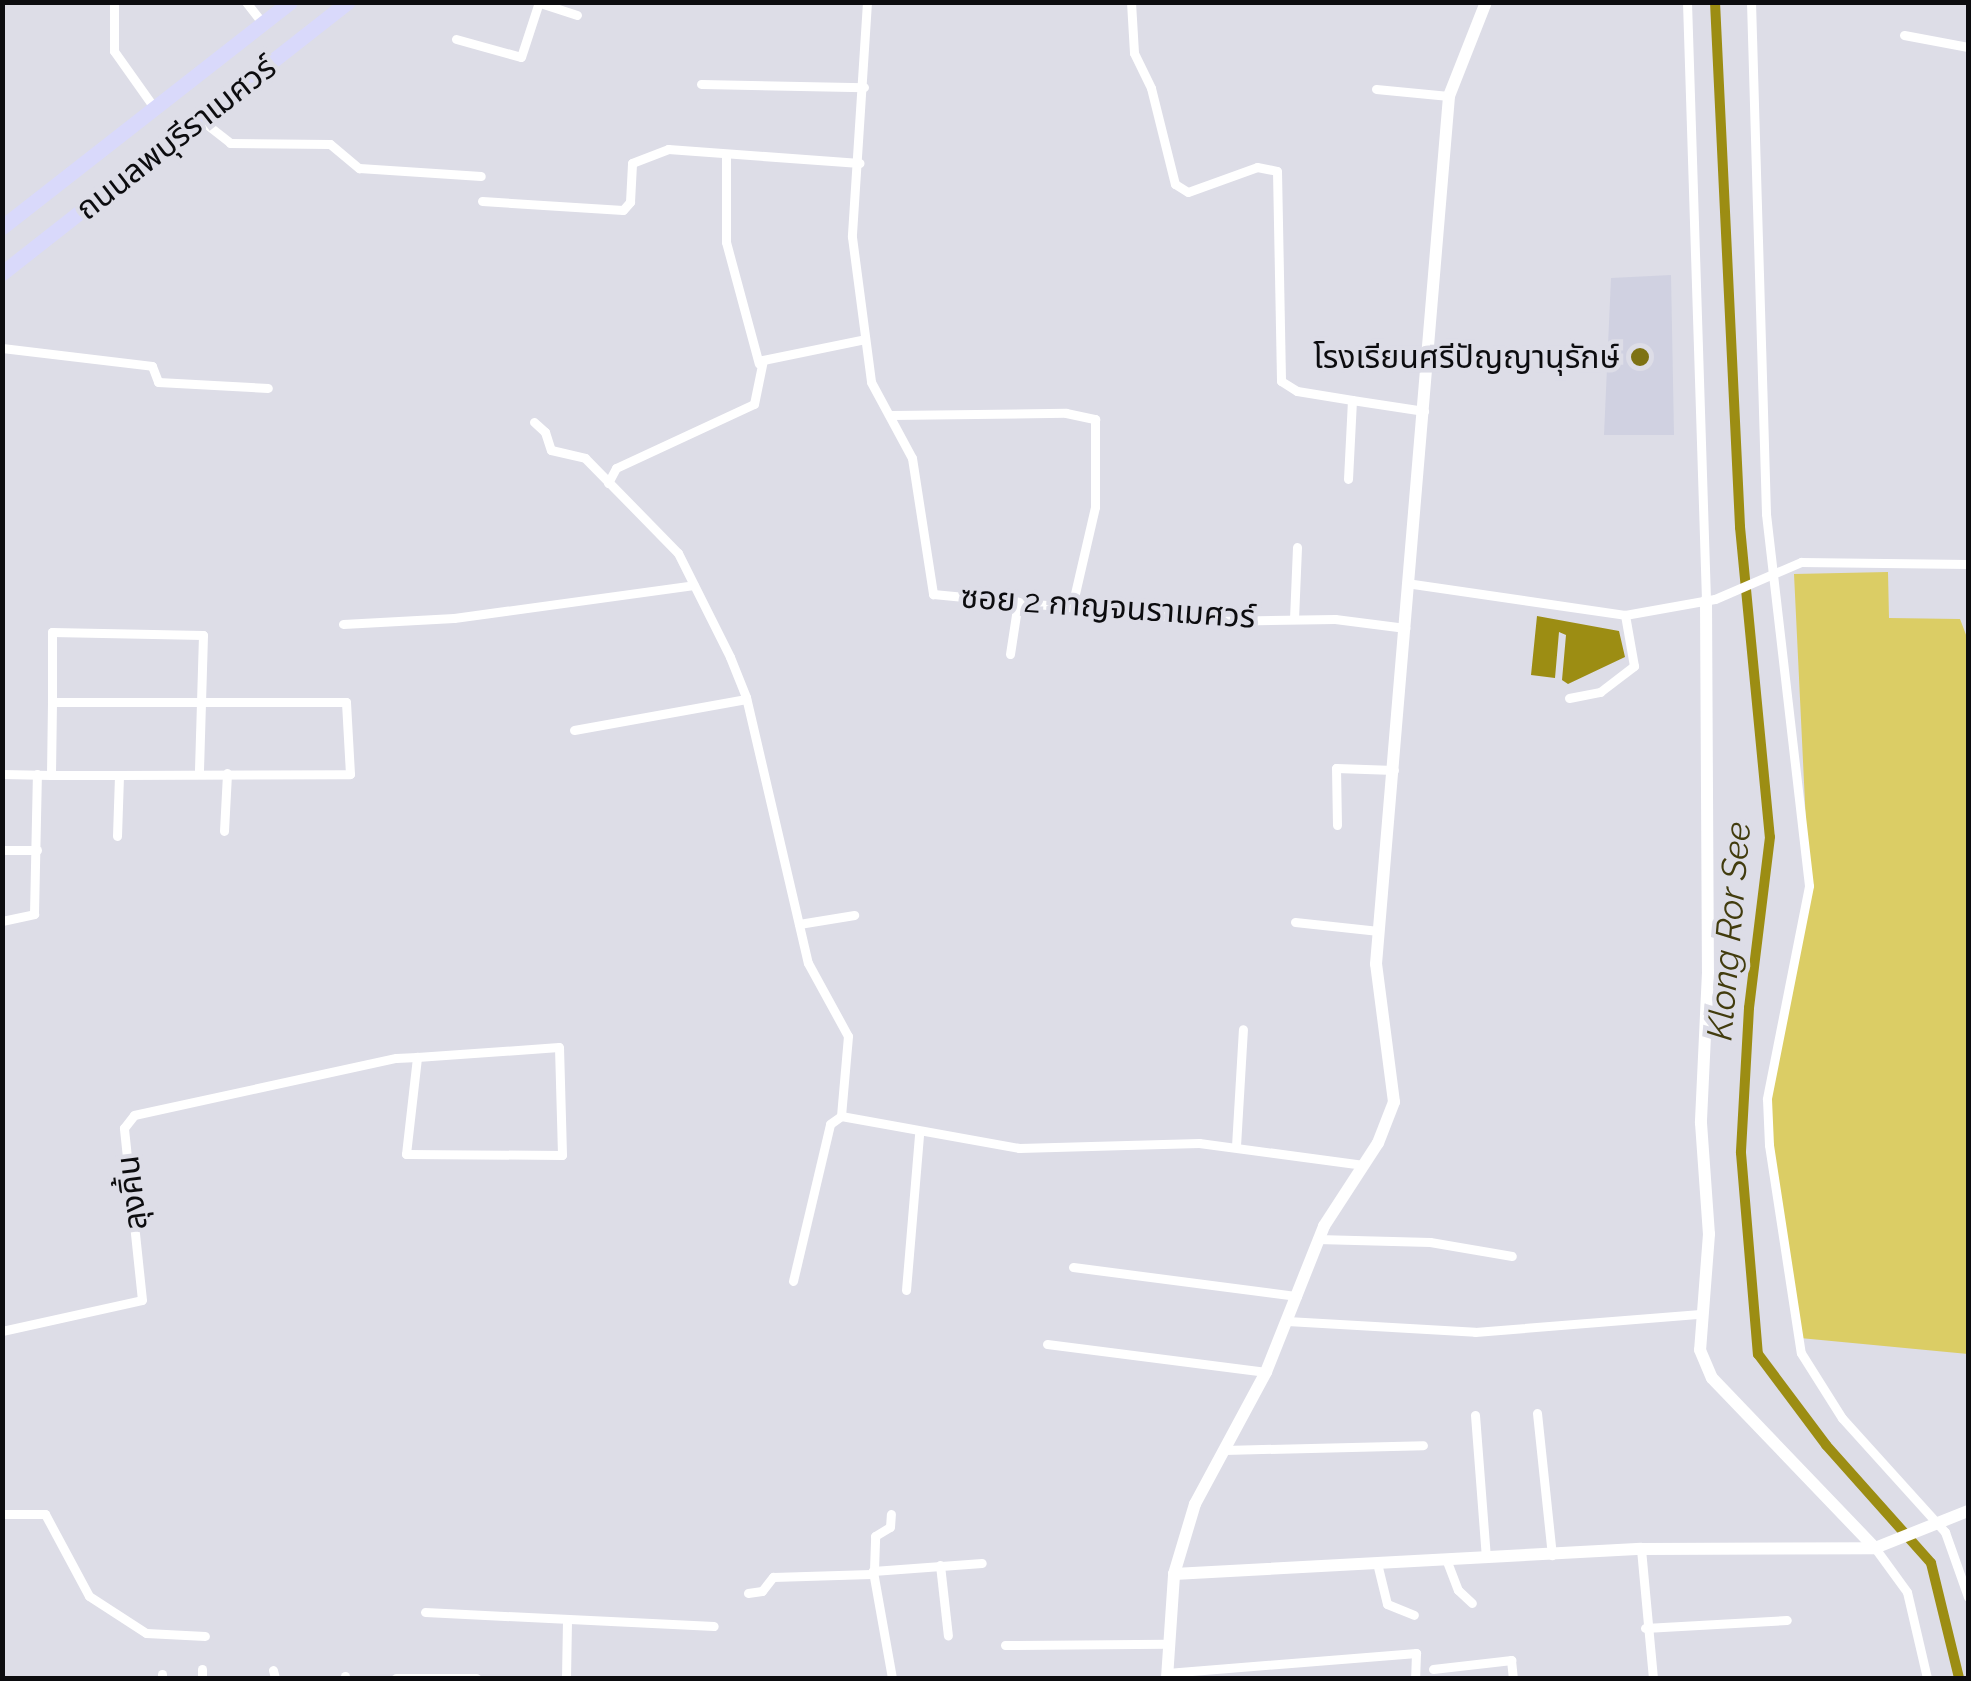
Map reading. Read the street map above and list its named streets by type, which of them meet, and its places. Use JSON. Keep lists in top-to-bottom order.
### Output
{
  "streets": {
    "main road": ["ถนนลพบุรีราเมศวร์"],
    "street": ["ซอย 2 กาญจนราเมศวร์", "ลุงคิ้น"]
  },
  "water": ["Klong Ror See"],
  "places": ["โรงเรียนศรีปัญญานุรักษ์"]
}
